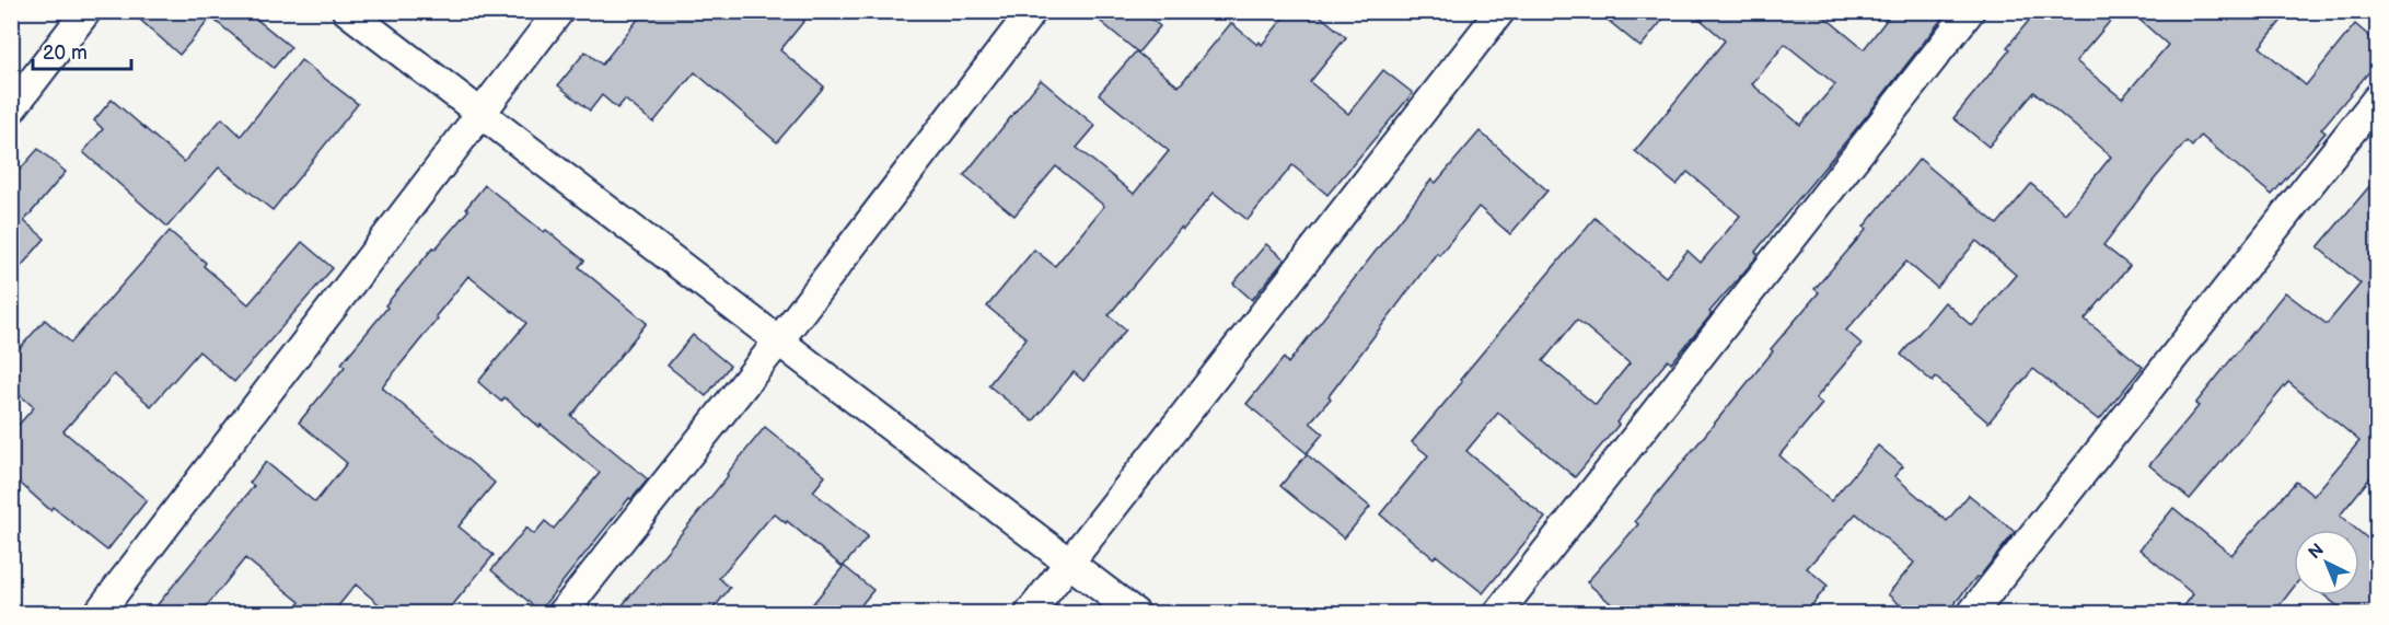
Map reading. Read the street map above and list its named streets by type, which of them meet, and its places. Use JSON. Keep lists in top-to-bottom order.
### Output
{
  "scale_bar": "20 m",
  "north": "top left"
}
